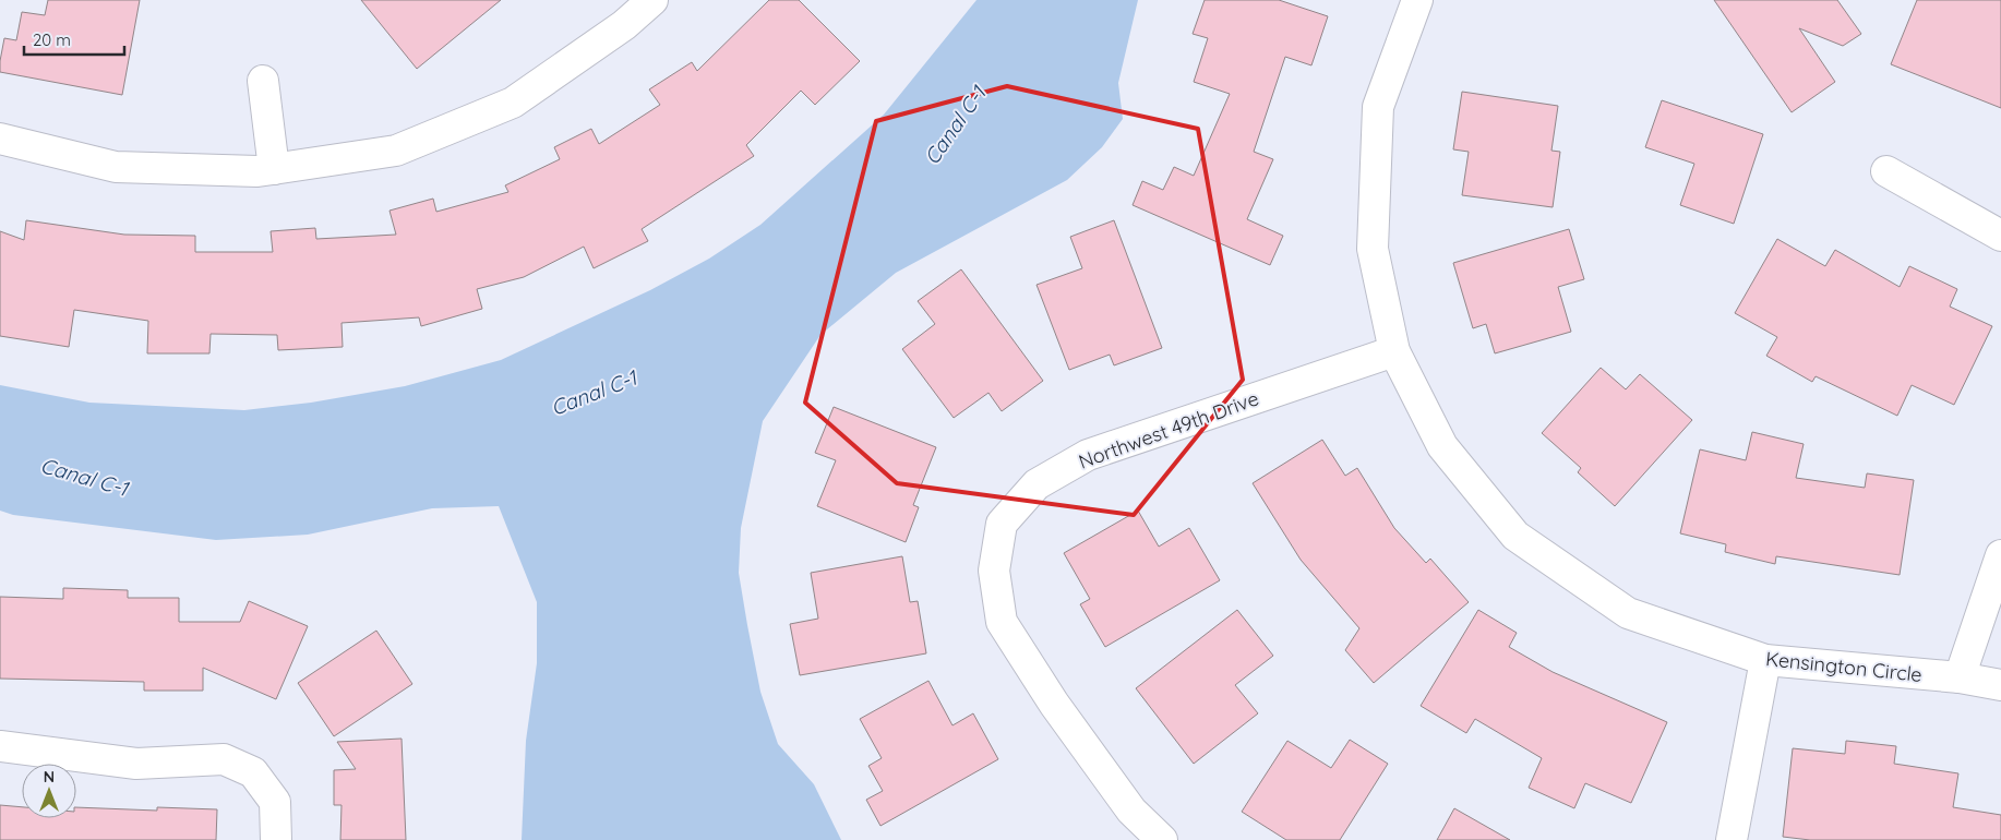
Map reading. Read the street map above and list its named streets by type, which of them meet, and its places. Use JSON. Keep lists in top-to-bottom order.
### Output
{
  "streets": {
    "street": ["Northwest 49th Drive", "Kensington Circle"]
  },
  "crossings": [
    ["Northwest 49th Drive", "Kensington Circle"]
  ],
  "water": ["Canal C-1"],
  "scale_bar": "20 m",
  "north": "top"
}
